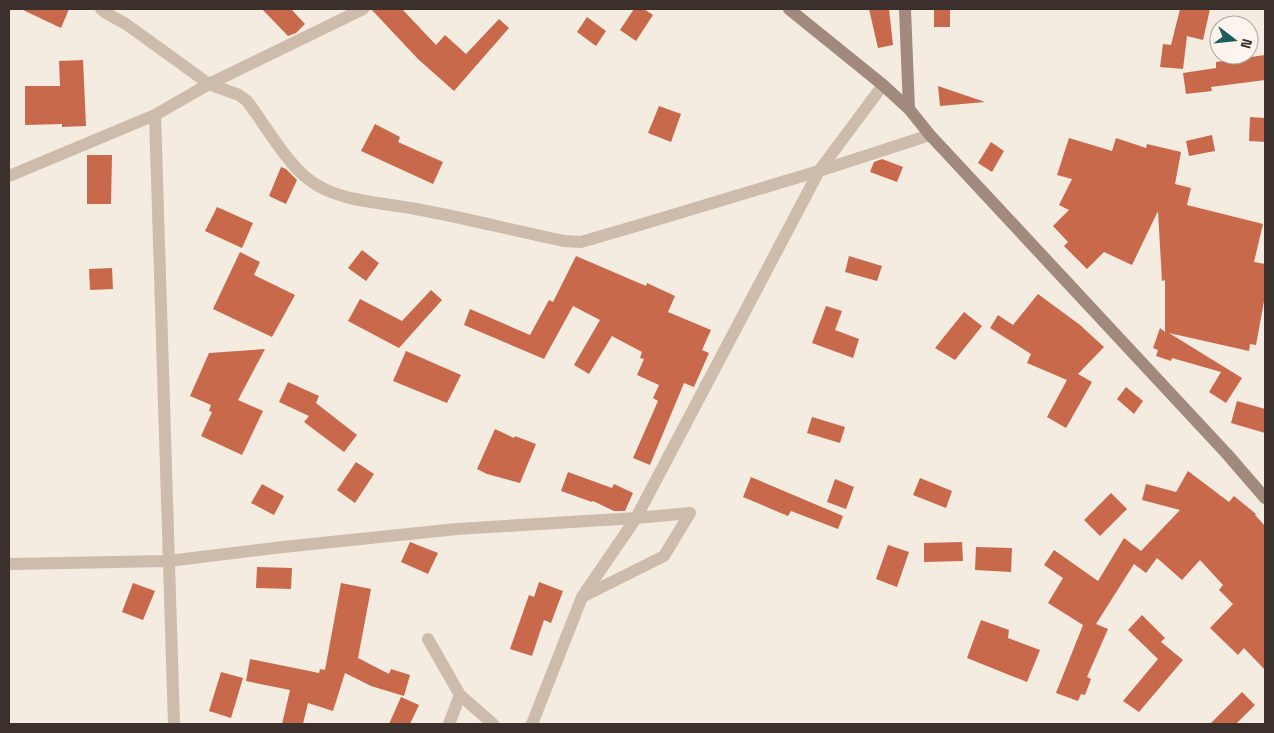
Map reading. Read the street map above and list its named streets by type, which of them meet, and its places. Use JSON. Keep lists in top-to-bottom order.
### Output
{
  "north": "right"
}
